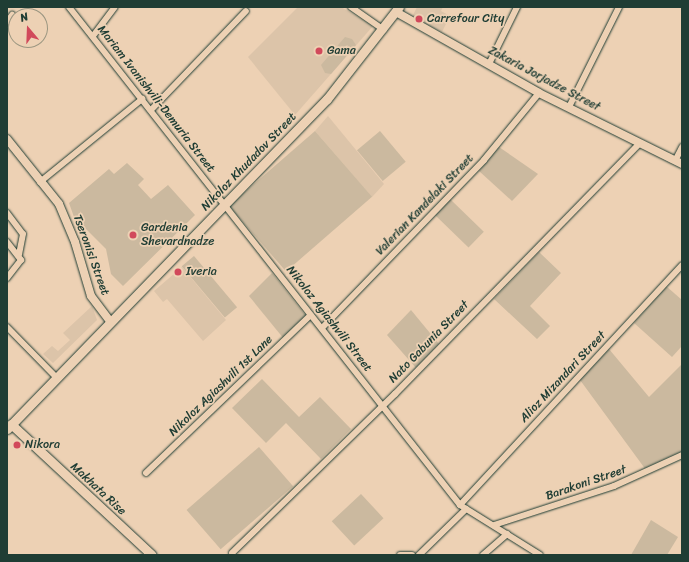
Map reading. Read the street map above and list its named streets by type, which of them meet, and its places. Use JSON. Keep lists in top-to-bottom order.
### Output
{
  "streets": {
    "main road": ["Nikoloz Khudadov Street", "Makhata Rise"],
    "street": [
      "Zakaria Jorjadze Street",
      "Mariam Ivanishvili-Demuria Street",
      "Valerian Kandelaki Street",
      "Tseronisi Street",
      "Nikoloz Agiashvili Street",
      "Nato Gabunia Street",
      "Alioz Mizandari Street",
      "Nikoloz Agiashvili 1st Lane",
      "Barakoni Street"
    ]
  },
  "crossings": [
    ["Zakaria Jorjadze Street", "Nikoloz Khudadov Street"],
    ["Zakaria Jorjadze Street", "Valerian Kandelaki Street"],
    ["Zakaria Jorjadze Street", "Nato Gabunia Street"],
    ["Mariam Ivanishvili-Demuria Street", "Nikoloz Khudadov Street"],
    ["Mariam Ivanishvili-Demuria Street", "Nikoloz Agiashvili Street"],
    ["Nikoloz Khudadov Street", "Tseronisi Street"],
    ["Nikoloz Khudadov Street", "Nikoloz Agiashvili Street"],
    ["Nikoloz Khudadov Street", "Makhata Rise"],
    ["Valerian Kandelaki Street", "Nikoloz Agiashvili Street"],
    ["Nikoloz Agiashvili Street", "Nato Gabunia Street"],
    ["Nikoloz Agiashvili Street", "Alioz Mizandari Street"],
    ["Nikoloz Agiashvili Street", "Nikoloz Agiashvili 1st Lane"],
    ["Nikoloz Agiashvili Street", "Barakoni Street"]
  ],
  "places": [
    "Carrefour City",
    "Gama",
    "Gardenia Shevardnadze",
    "Iveria",
    "Nikora"
  ],
  "north": "top"
}
